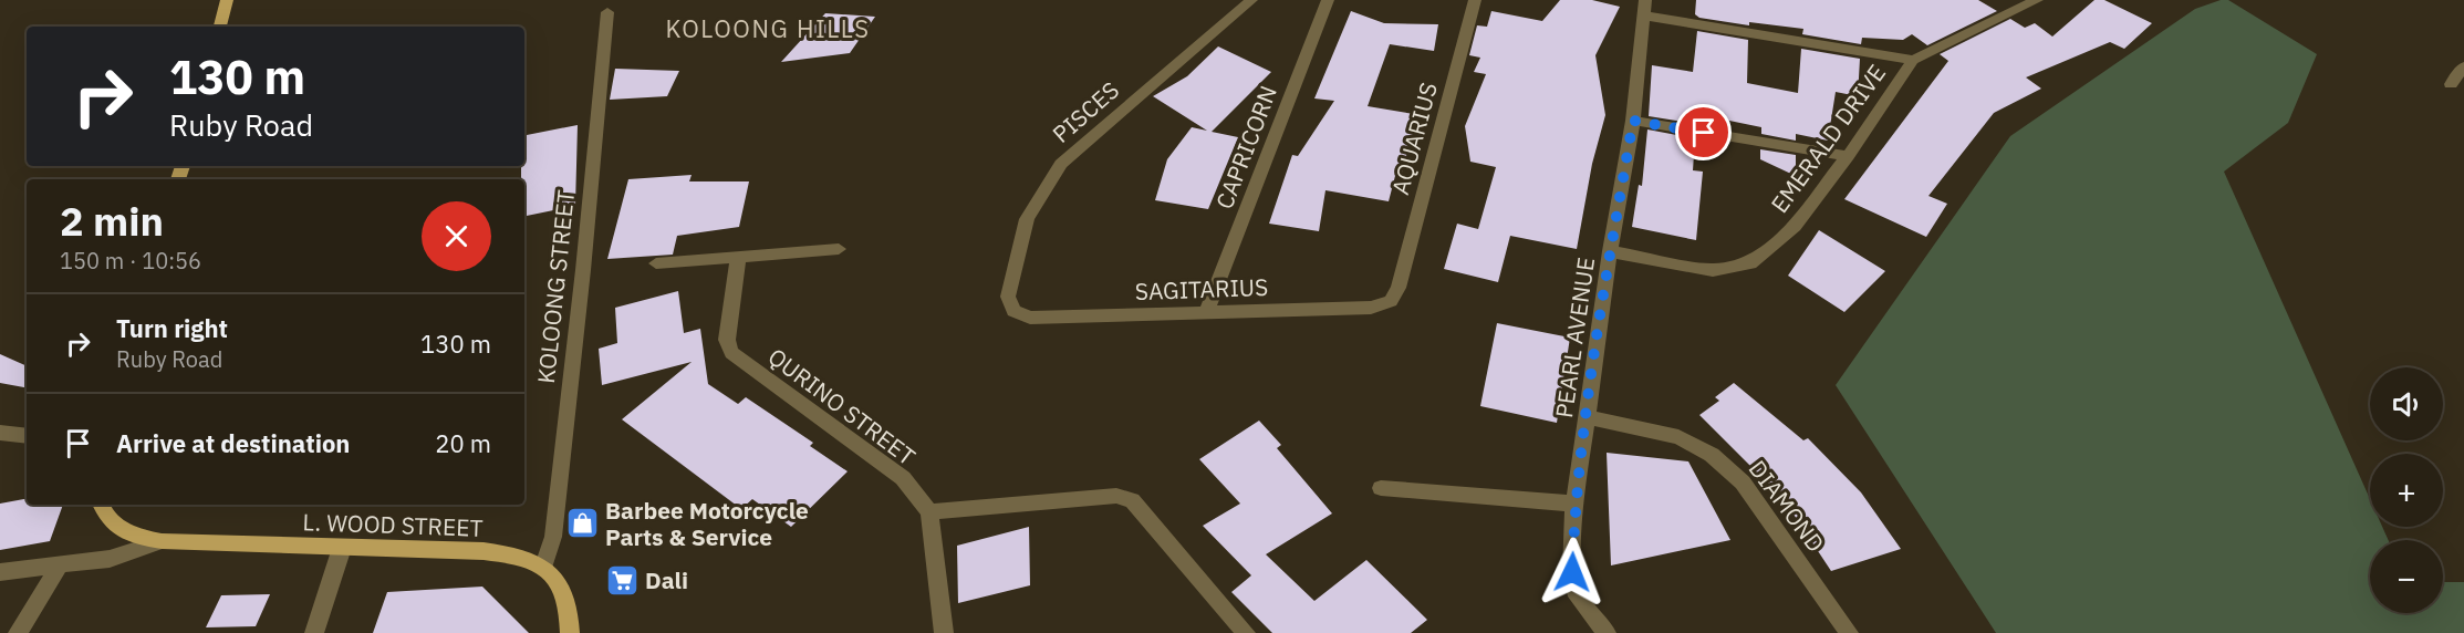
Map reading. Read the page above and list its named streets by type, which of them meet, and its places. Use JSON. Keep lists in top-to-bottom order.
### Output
{
  "streets": {
    "main road": ["L. WOOD STREET"],
    "street": [
      "PISCES",
      "AQUARIUS",
      "EMERALD DRIVE",
      "CAPRICORN",
      "KOLOONG STREET",
      "SAGITARIUS",
      "PEARL AVENUE",
      "QURINO STREET",
      "DIAMOND"
    ]
  },
  "crossings": [
    ["PISCES", "SAGITARIUS"],
    ["AQUARIUS", "SAGITARIUS"],
    ["EMERALD DRIVE", "PEARL AVENUE"],
    ["CAPRICORN", "SAGITARIUS"],
    ["KOLOONG STREET", "L. WOOD STREET"],
    ["PEARL AVENUE", "DIAMOND"]
  ],
  "districts": ["KOLOONG HILLS"],
  "places": {
    "shop": ["Barbee Motorcycle Parts & Service"],
    "supermarket": ["Dali"]
  },
  "page": {
    "turn": ["130 m", "Ruby Road"],
    "heading": ["2 min", "150 m · 10:56"],
    "list": [
      {
        "name": "Turn right",
        "note": "Ruby Road",
        "value": "130 m"
      },
      {
        "name": "Arrive at destination",
        "value": "20 m"
      }
    ],
    "map_buttons": ["+", "−"]
  }
}
